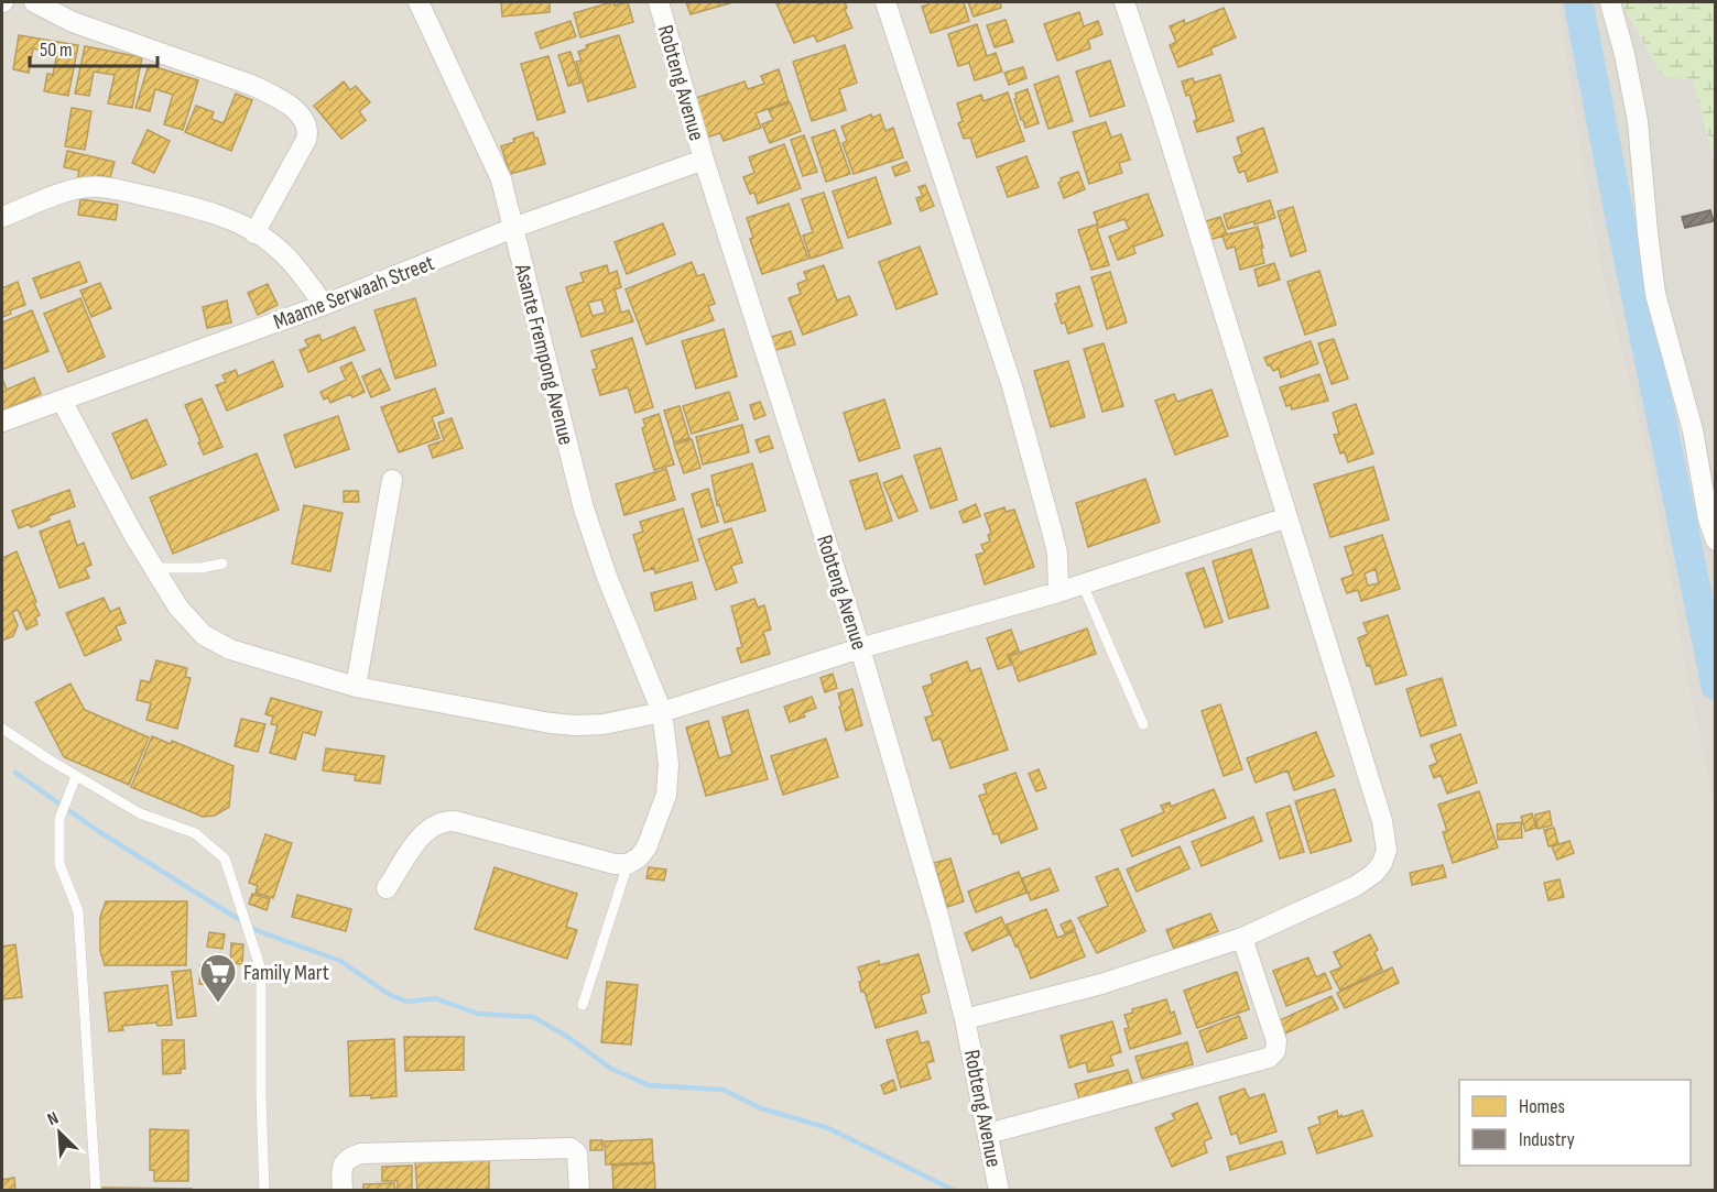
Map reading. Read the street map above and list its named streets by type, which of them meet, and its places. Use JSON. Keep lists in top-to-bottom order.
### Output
{
  "streets": {
    "street": ["Robteng Avenue", "Maame Serwaah Street", "Asante Frempong Avenue"]
  },
  "crossings": [
    ["Robteng Avenue", "Maame Serwaah Street"],
    ["Maame Serwaah Street", "Asante Frempong Avenue"]
  ],
  "places": {
    "supermarket": ["Family Mart"]
  },
  "legend": ["Homes", "Industry"],
  "scale_bar": "50 m",
  "north": "top left"
}
